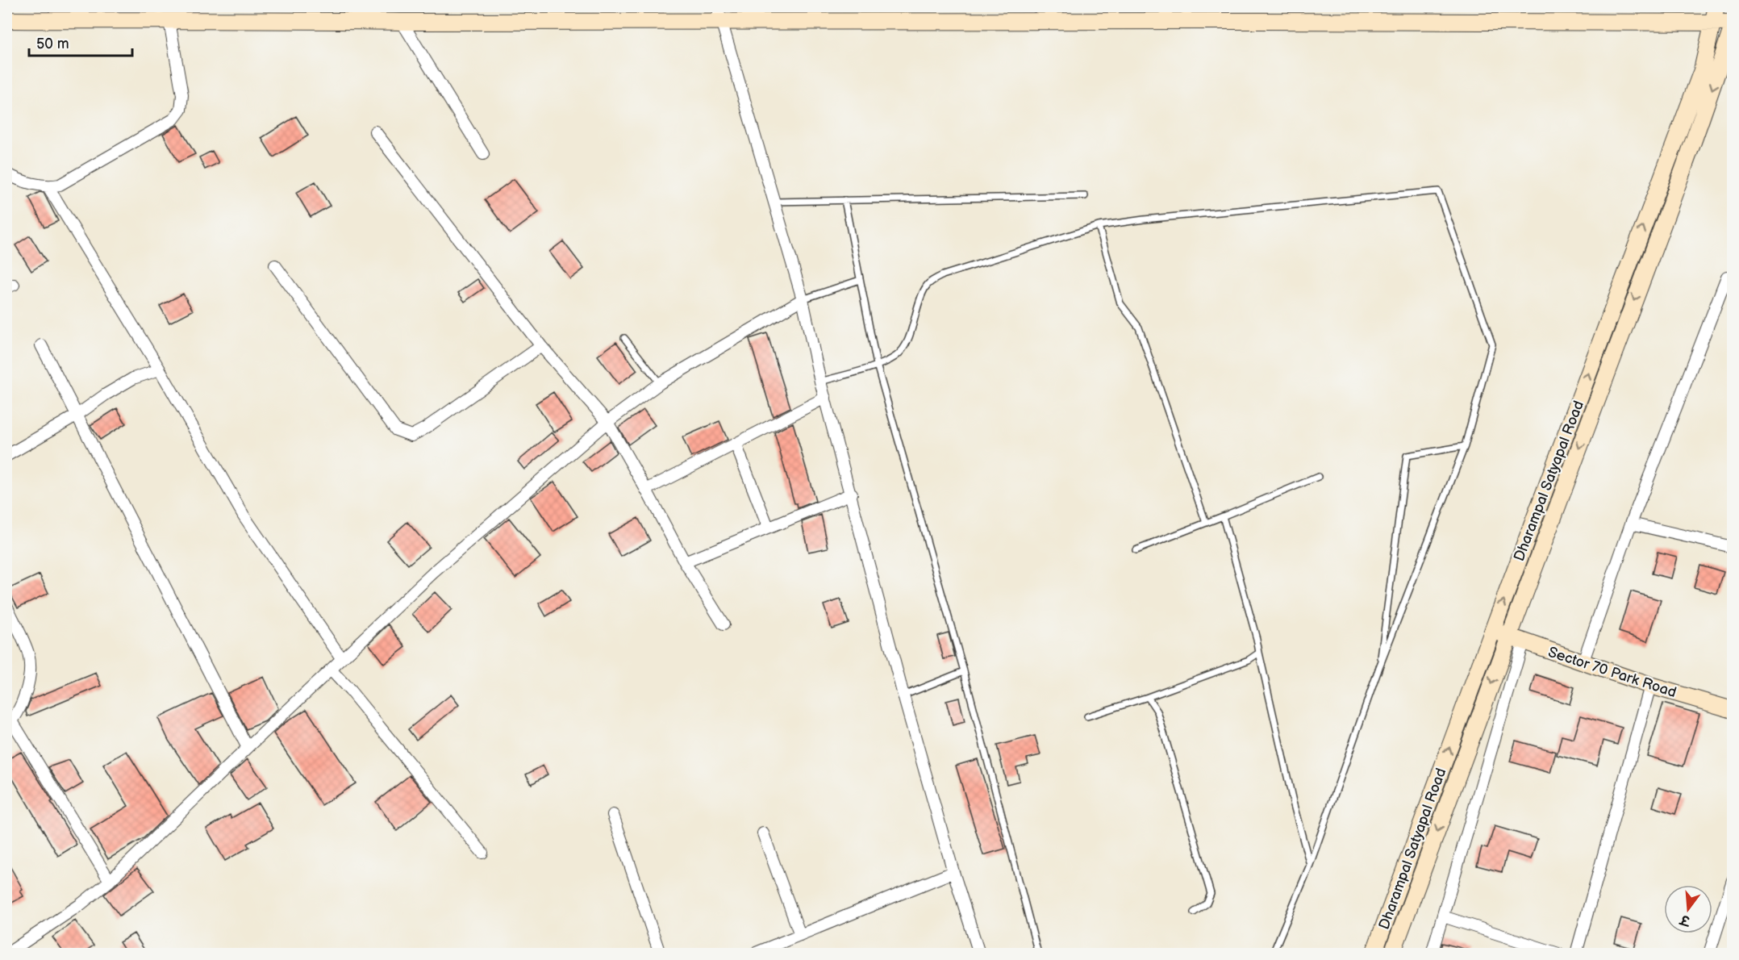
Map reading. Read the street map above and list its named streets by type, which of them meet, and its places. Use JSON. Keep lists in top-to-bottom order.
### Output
{
  "streets": {
    "street": ["Dharampal Satyapal Road", "Sector 70 Park Road"]
  },
  "crossings": [
    ["Dharampal Satyapal Road", "Sector 70 Park Road"]
  ],
  "scale_bar": "50 m",
  "north": "bottom"
}
